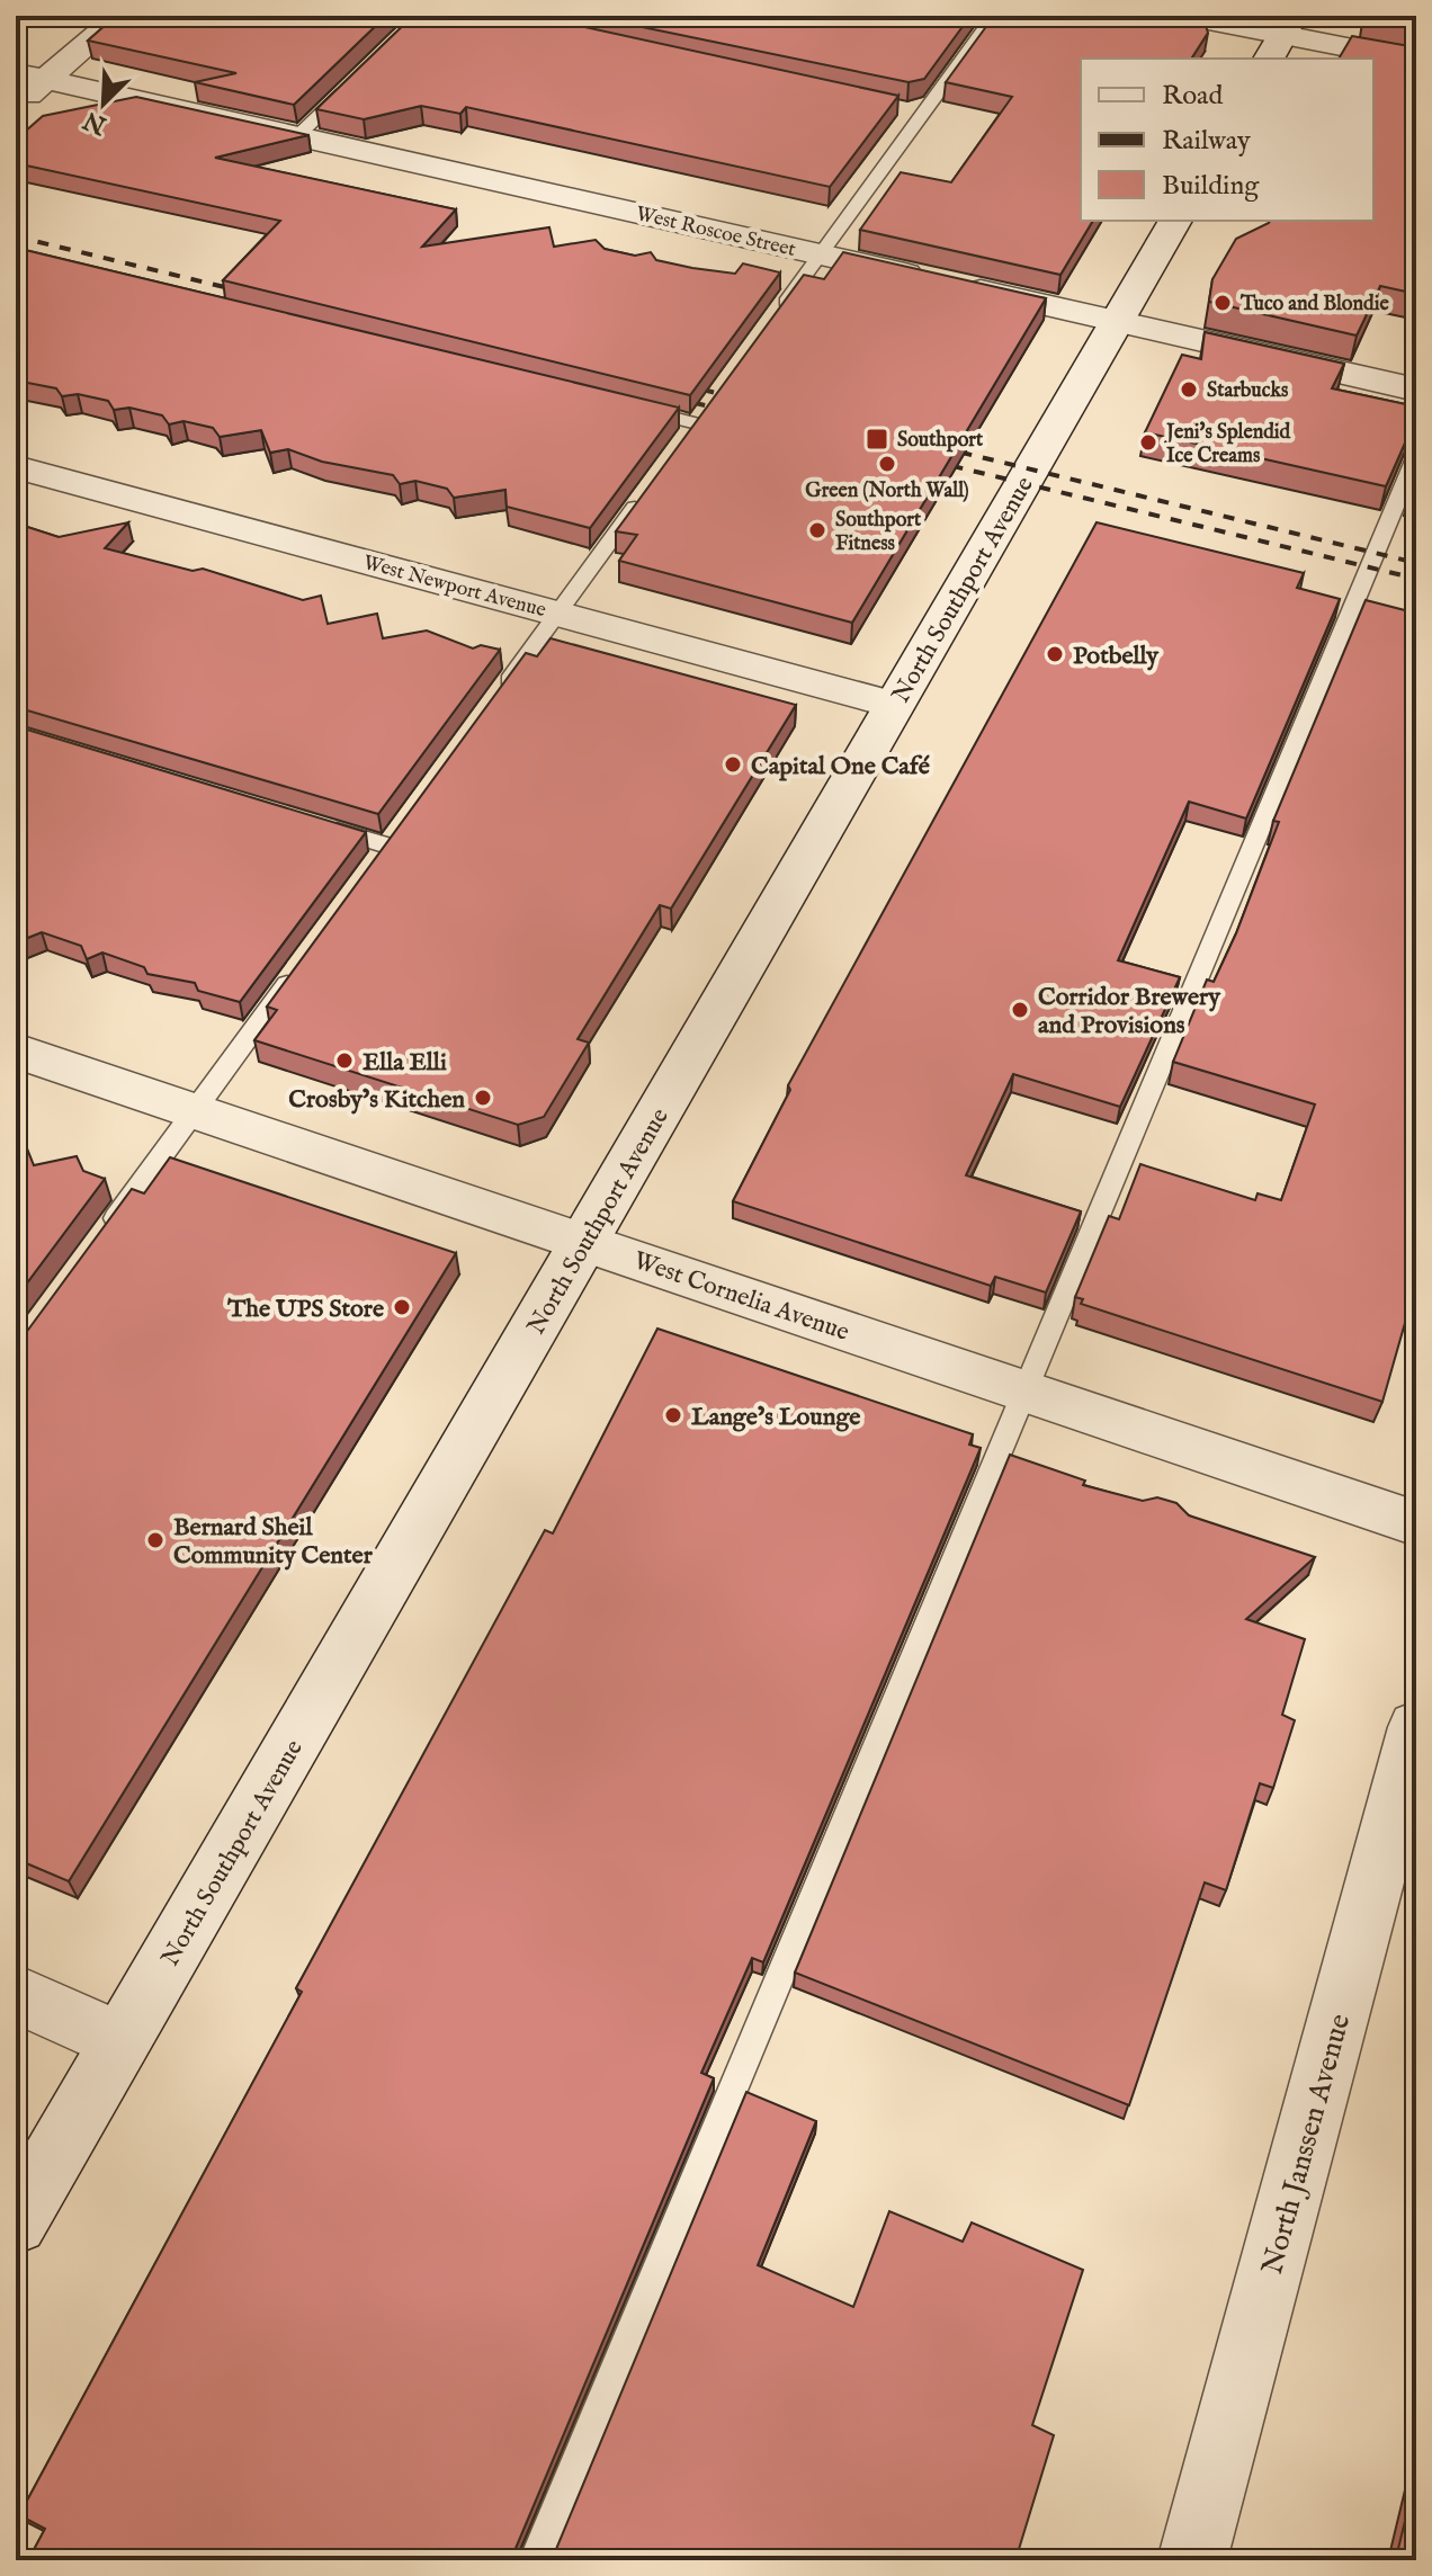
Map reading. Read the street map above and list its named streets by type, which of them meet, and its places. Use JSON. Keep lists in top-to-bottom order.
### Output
{
  "streets": {
    "street": [
      "West Roscoe Street",
      "West Newport Avenue",
      "North Southport Avenue",
      "West Cornelia Avenue",
      "North Janssen Avenue"
    ]
  },
  "crossings": [
    ["West Roscoe Street", "North Southport Avenue"],
    ["West Newport Avenue", "North Southport Avenue"],
    ["North Southport Avenue", "West Cornelia Avenue"]
  ],
  "places": {
    "other": [
      "Tuco and Blondie",
      "Starbucks",
      "Jeni's Splendid Ice Creams",
      "Green (North Wall)",
      "Southport Fitness",
      "Potbelly",
      "Capital One Café",
      "Corridor Brewery and Provisions",
      "Ella Elli",
      "Crosby’s Kitchen",
      "The UPS Store",
      "Lange’s Lounge",
      "Bernard Sheil Community Center"
    ],
    "transit": ["Southport"]
  },
  "legend": ["Road", "Railway", "Building"],
  "north": "bottom left"
}
